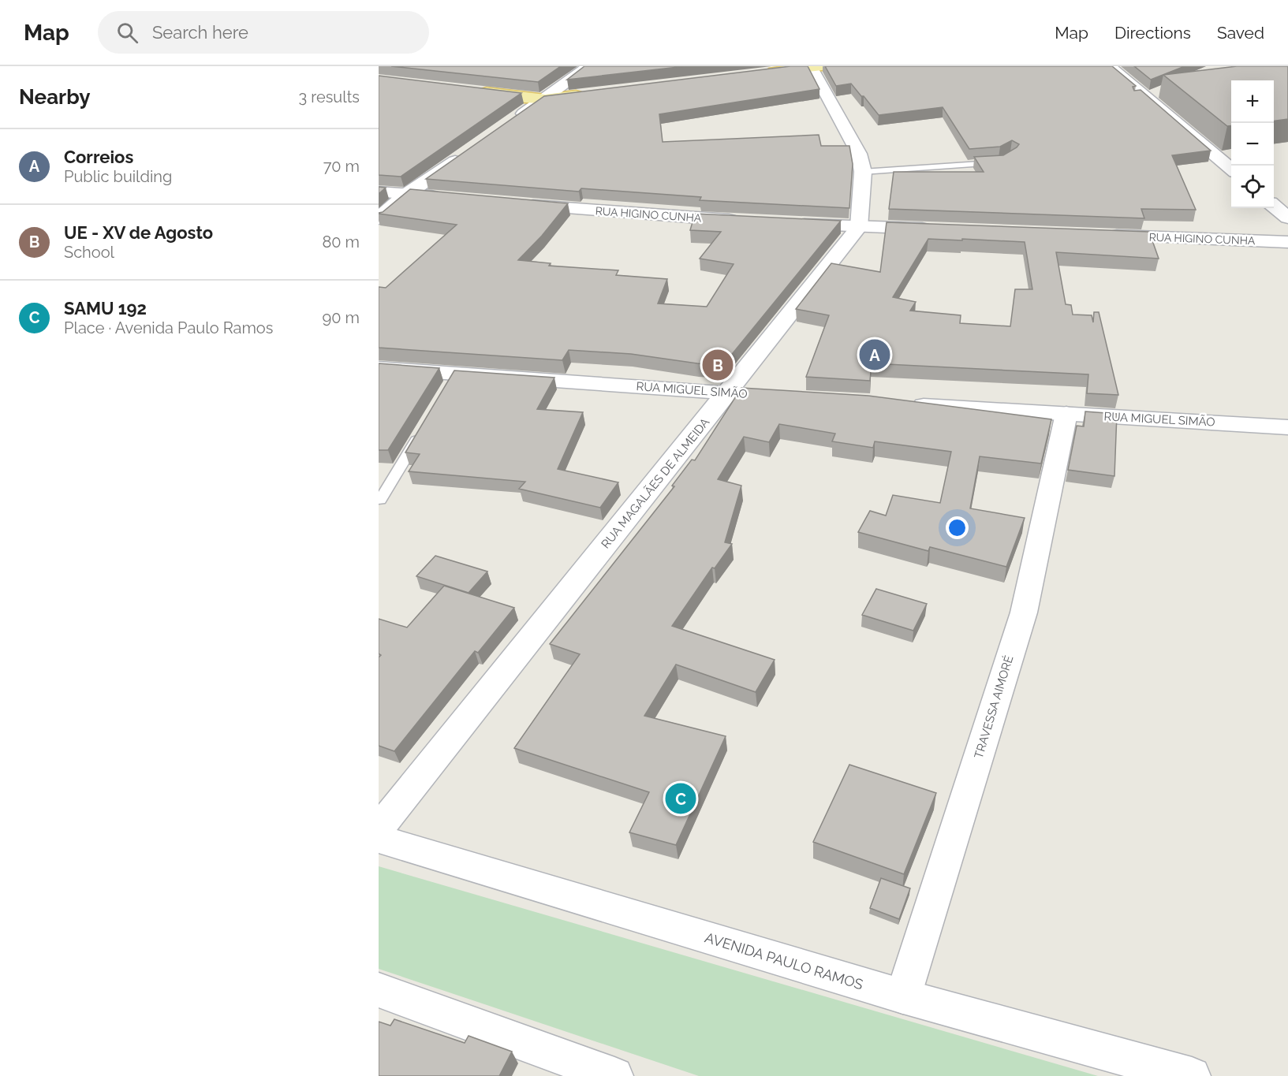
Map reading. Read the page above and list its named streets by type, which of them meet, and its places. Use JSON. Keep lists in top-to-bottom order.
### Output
{
  "streets": {
    "street": [
      "RUA HIGINO CUNHA",
      "RUA MIGUEL SIMÃO",
      "RUA MAGALÃES DE ALMEIDA",
      "TRAVESSA AIMORÉ",
      "AVENIDA PAULO RAMOS"
    ]
  },
  "crossings": [
    ["RUA MIGUEL SIMÃO", "RUA MAGALÃES DE ALMEIDA"],
    ["RUA MIGUEL SIMÃO", "TRAVESSA AIMORÉ"],
    ["TRAVESSA AIMORÉ", "AVENIDA PAULO RAMOS"]
  ],
  "page": {
    "header": "Map",
    "search": "Search here",
    "nav": ["Map", "Directions", "Saved"],
    "heading": ["Nearby", "3 results"],
    "map_buttons": ["+", "−"],
    "list": [
      {
        "mark": "A",
        "name": "Correios",
        "note": "Public building",
        "value": "70 m"
      },
      {
        "mark": "B",
        "name": "UE - XV de Agosto",
        "note": "School",
        "value": "80 m"
      },
      {
        "mark": "C",
        "name": "SAMU 192",
        "note": "Place · Avenida Paulo Ramos",
        "value": "90 m"
      }
    ],
    "pins": ["A", "B", "C"]
  }
}
